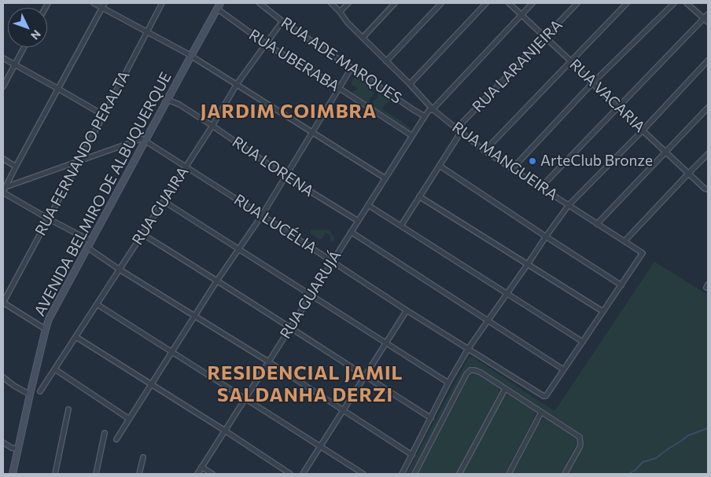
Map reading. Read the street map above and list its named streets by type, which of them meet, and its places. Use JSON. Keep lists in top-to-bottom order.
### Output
{
  "streets": {
    "main road": ["AVENIDA BELMIRO DE ALBUQUERQUE"],
    "street": [
      "RUA UBERABA",
      "RUA ADE MARQUES",
      "RUA LARANJEIRA",
      "RUA VACARIA",
      "RUA FERNANDO PERALTA",
      "RUA MANGUEIRA",
      "RUA LORENA",
      "RUA GUAIRA",
      "RUA LUCÉLIA",
      "RUA GUARUJÁ"
    ]
  },
  "crossings": [
    ["RUA UBERABA", "AVENIDA BELMIRO DE ALBUQUERQUE"],
    ["RUA UBERABA", "RUA GUAIRA"],
    ["RUA UBERABA", "RUA GUARUJÁ"],
    ["RUA ADE MARQUES", "RUA GUAIRA"],
    ["RUA ADE MARQUES", "RUA GUARUJÁ"],
    ["RUA LARANJEIRA", "RUA VACARIA"],
    ["RUA LARANJEIRA", "RUA MANGUEIRA"],
    ["RUA VACARIA", "RUA GUARUJÁ"],
    ["RUA MANGUEIRA", "RUA GUARUJÁ"],
    ["RUA LORENA", "AVENIDA BELMIRO DE ALBUQUERQUE"],
    ["RUA LORENA", "RUA GUAIRA"],
    ["RUA LORENA", "RUA GUARUJÁ"],
    ["AVENIDA BELMIRO DE ALBUQUERQUE", "RUA LUCÉLIA"],
    ["RUA GUAIRA", "RUA LUCÉLIA"],
    ["RUA LUCÉLIA", "RUA GUARUJÁ"]
  ],
  "districts": ["JARDIM COIMBRA", "RESIDENCIAL JAMIL SALDANHA DERZI"],
  "places": ["ArteClub Bronze"],
  "north": "bottom right"
}
